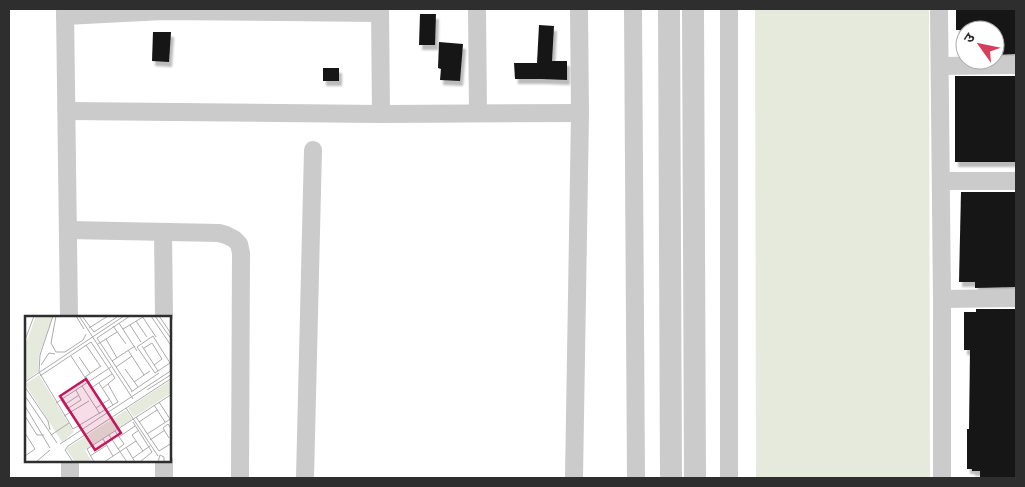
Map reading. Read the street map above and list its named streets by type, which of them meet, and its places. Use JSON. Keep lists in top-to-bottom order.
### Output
{
  "north": "top left"
}
